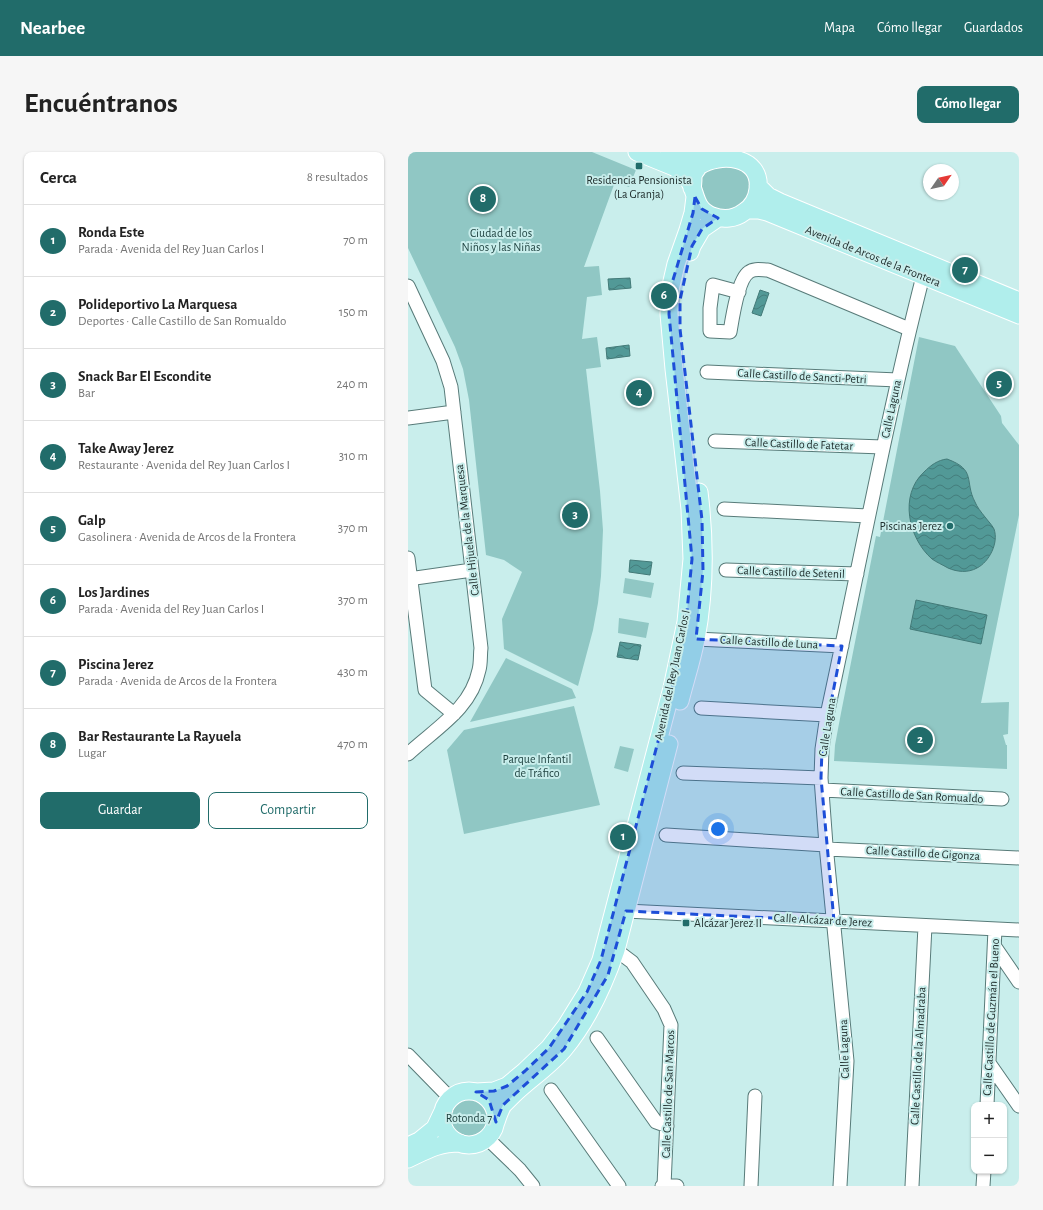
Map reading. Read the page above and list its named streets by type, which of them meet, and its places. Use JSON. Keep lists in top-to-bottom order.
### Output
{
  "streets": {
    "main road": ["Avenida de Arcos de la Frontera", "Avenida del Rey Juan Carlos I"],
    "street": [
      "Calle Castillo de Sancti-Petri",
      "Calle Laguna",
      "Calle Castillo de Fatetar",
      "Calle Hijuela de la Marquesa",
      "Calle Castillo de Setenil",
      "Calle Castillo de Luna",
      "Calle Castillo de San Romualdo",
      "Calle Castillo de Gigonza",
      "Calle Alcázar de Jerez",
      "Calle Castillo de Guzmán el Bueno",
      "Calle Castillo de la Almadraba",
      "Calle Castillo de San Marcos"
    ]
  },
  "crossings": [
    ["Avenida de Arcos de la Frontera", "Calle Laguna"],
    ["Avenida de Arcos de la Frontera", "Avenida del Rey Juan Carlos I"],
    ["Calle Castillo de Sancti-Petri", "Calle Laguna"],
    ["Calle Laguna", "Calle Castillo de Fatetar"],
    ["Calle Laguna", "Calle Castillo de Setenil"],
    ["Calle Laguna", "Calle Castillo de Luna"],
    ["Calle Laguna", "Calle Castillo de San Romualdo"],
    ["Calle Laguna", "Calle Castillo de Gigonza"],
    ["Calle Laguna", "Calle Alcázar de Jerez"],
    ["Calle Castillo de Luna", "Avenida del Rey Juan Carlos I"],
    ["Avenida del Rey Juan Carlos I", "Calle Alcázar de Jerez"],
    ["Avenida del Rey Juan Carlos I", "Calle Castillo de San Marcos"],
    ["Calle Alcázar de Jerez", "Calle Castillo de Guzmán el Bueno"],
    ["Calle Alcázar de Jerez", "Calle Castillo de la Almadraba"]
  ],
  "parks": ["Ciudad de los Niños y las Niñas", "Parque Infantil de Tráfico", "Rotonda 7"],
  "places": {
    "transit": ["Residencia Pensionista (La Granja)", "Alcázar Jerez II"],
    "other": ["Piscinas Jerez"]
  },
  "north": "top right",
  "page": {
    "header": "Nearbee",
    "nav": ["Mapa", "Cómo llegar", "Guardados"],
    "buttons": [
      "Cómo llegar",
      ["Guardar", "Compartir"]
    ],
    "title": "Encuéntranos",
    "heading": ["Cerca", "8 resultados"],
    "pins": [
      "8",
      "7",
      "6",
      "5",
      "4",
      "3",
      "2",
      "1"
    ],
    "list": [
      {
        "mark": "1",
        "name": "Ronda Este",
        "note": "Parada · Avenida del Rey Juan Carlos I",
        "value": "70 m"
      },
      {
        "mark": "2",
        "name": "Polideportivo La Marquesa",
        "note": "Deportes · Calle Castillo de San Romualdo",
        "value": "150 m"
      },
      {
        "mark": "3",
        "name": "Snack Bar El Escondite",
        "note": "Bar",
        "value": "240 m"
      },
      {
        "mark": "4",
        "name": "Take Away Jerez",
        "note": "Restaurante · Avenida del Rey Juan Carlos I",
        "value": "310 m"
      },
      {
        "mark": "5",
        "name": "Galp",
        "note": "Gasolinera · Avenida de Arcos de la Frontera",
        "value": "370 m"
      },
      {
        "mark": "6",
        "name": "Los Jardines",
        "note": "Parada · Avenida del Rey Juan Carlos I",
        "value": "370 m"
      },
      {
        "mark": "7",
        "name": "Piscina Jerez",
        "note": "Parada · Avenida de Arcos de la Frontera",
        "value": "430 m"
      },
      {
        "mark": "8",
        "name": "Bar Restaurante La Rayuela",
        "note": "Lugar",
        "value": "470 m"
      }
    ],
    "map_buttons": ["+", "−"]
  }
}
